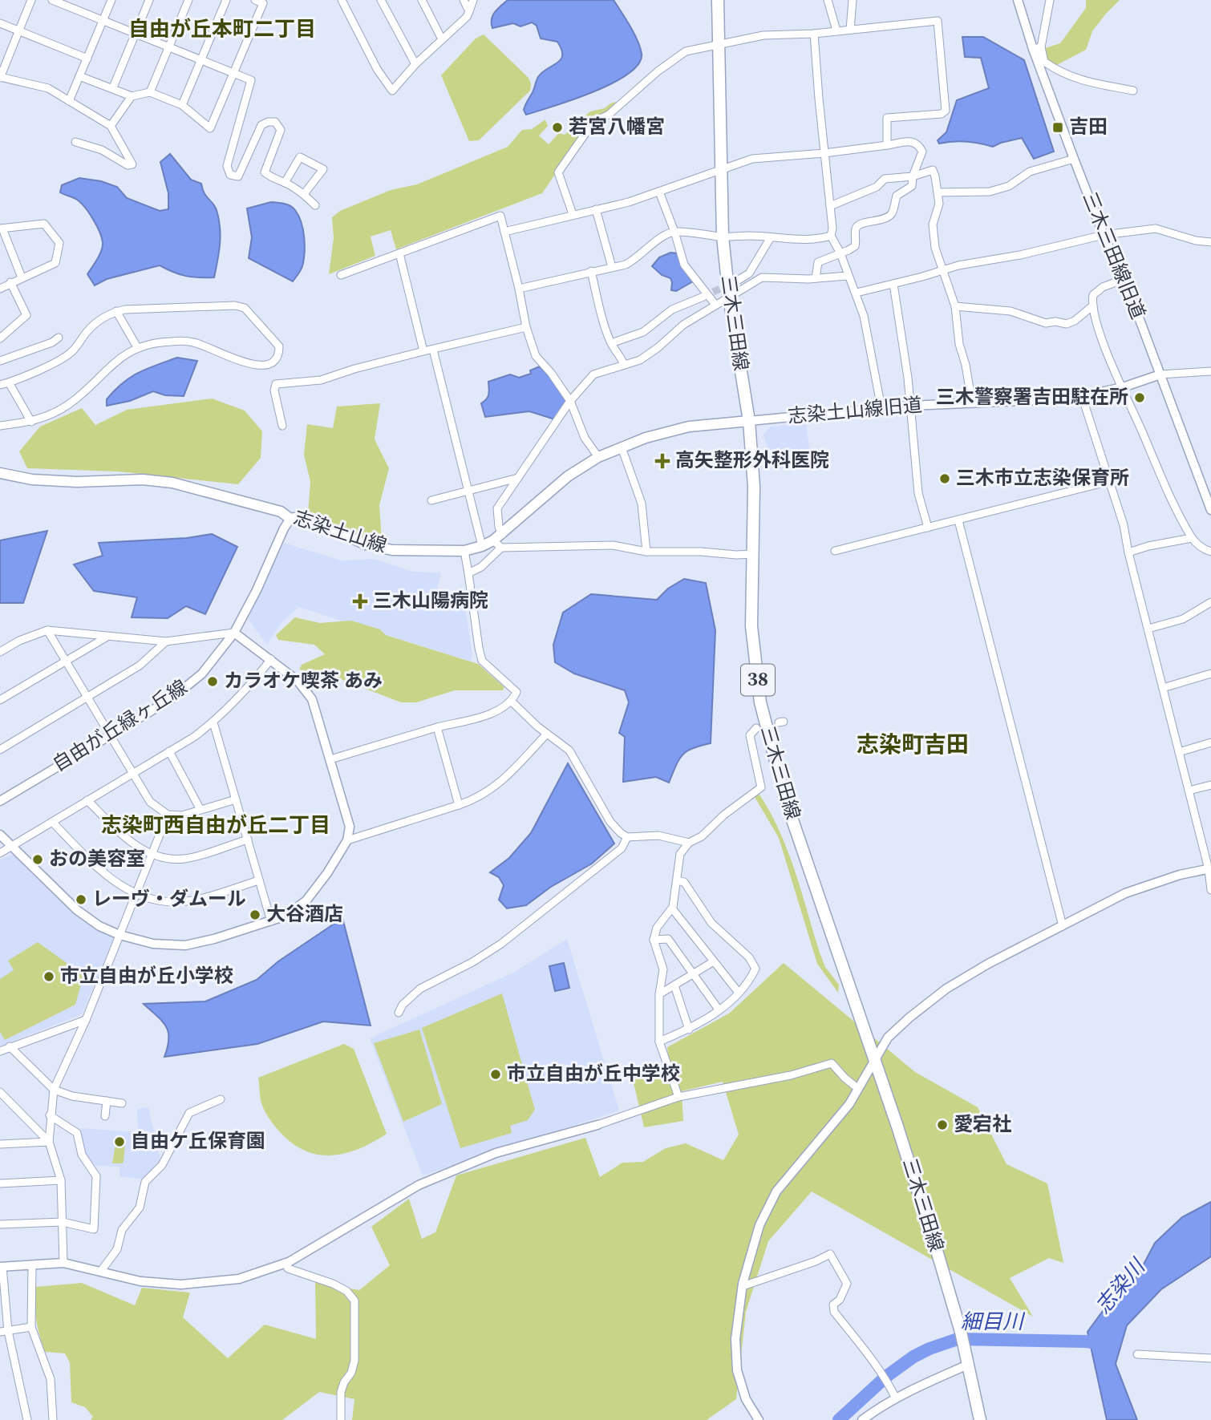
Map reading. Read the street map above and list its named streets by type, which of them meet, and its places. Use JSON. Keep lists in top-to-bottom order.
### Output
{
  "streets": {
    "main road": ["三木三田線", "志染土山線", "38"],
    "street": ["三木三田線旧道", "志染土山線旧道", "自由が丘緑ヶ丘線"]
  },
  "crossings": [
    ["三木三田線旧道", "志染土山線旧道"],
    ["三木三田線", "志染土山線旧道"],
    ["三木三田線", "志染土山線"],
    ["志染土山線旧道", "志染土山線"],
    ["志染土山線", "自由が丘緑ヶ丘線"]
  ],
  "districts": ["自由が丘本町二丁目", "志染町吉田", "志染町西自由が丘二丁目"],
  "water": ["志染川", "細目川"],
  "places": {
    "other": [
      "若宮八幡宮",
      "三木警察署吉田駐在所",
      "三木市立志染保育所",
      "カラオケ喫茶 あみ",
      "おの美容室",
      "レーヴ・ダムール",
      "大谷酒店",
      "市立自由が丘小学校",
      "市立自由が丘中学校",
      "愛宕社",
      "自由ケ丘保育園"
    ],
    "transit": ["吉田"],
    "health": ["高矢整形外科医院", "三木山陽病院"]
  }
}
